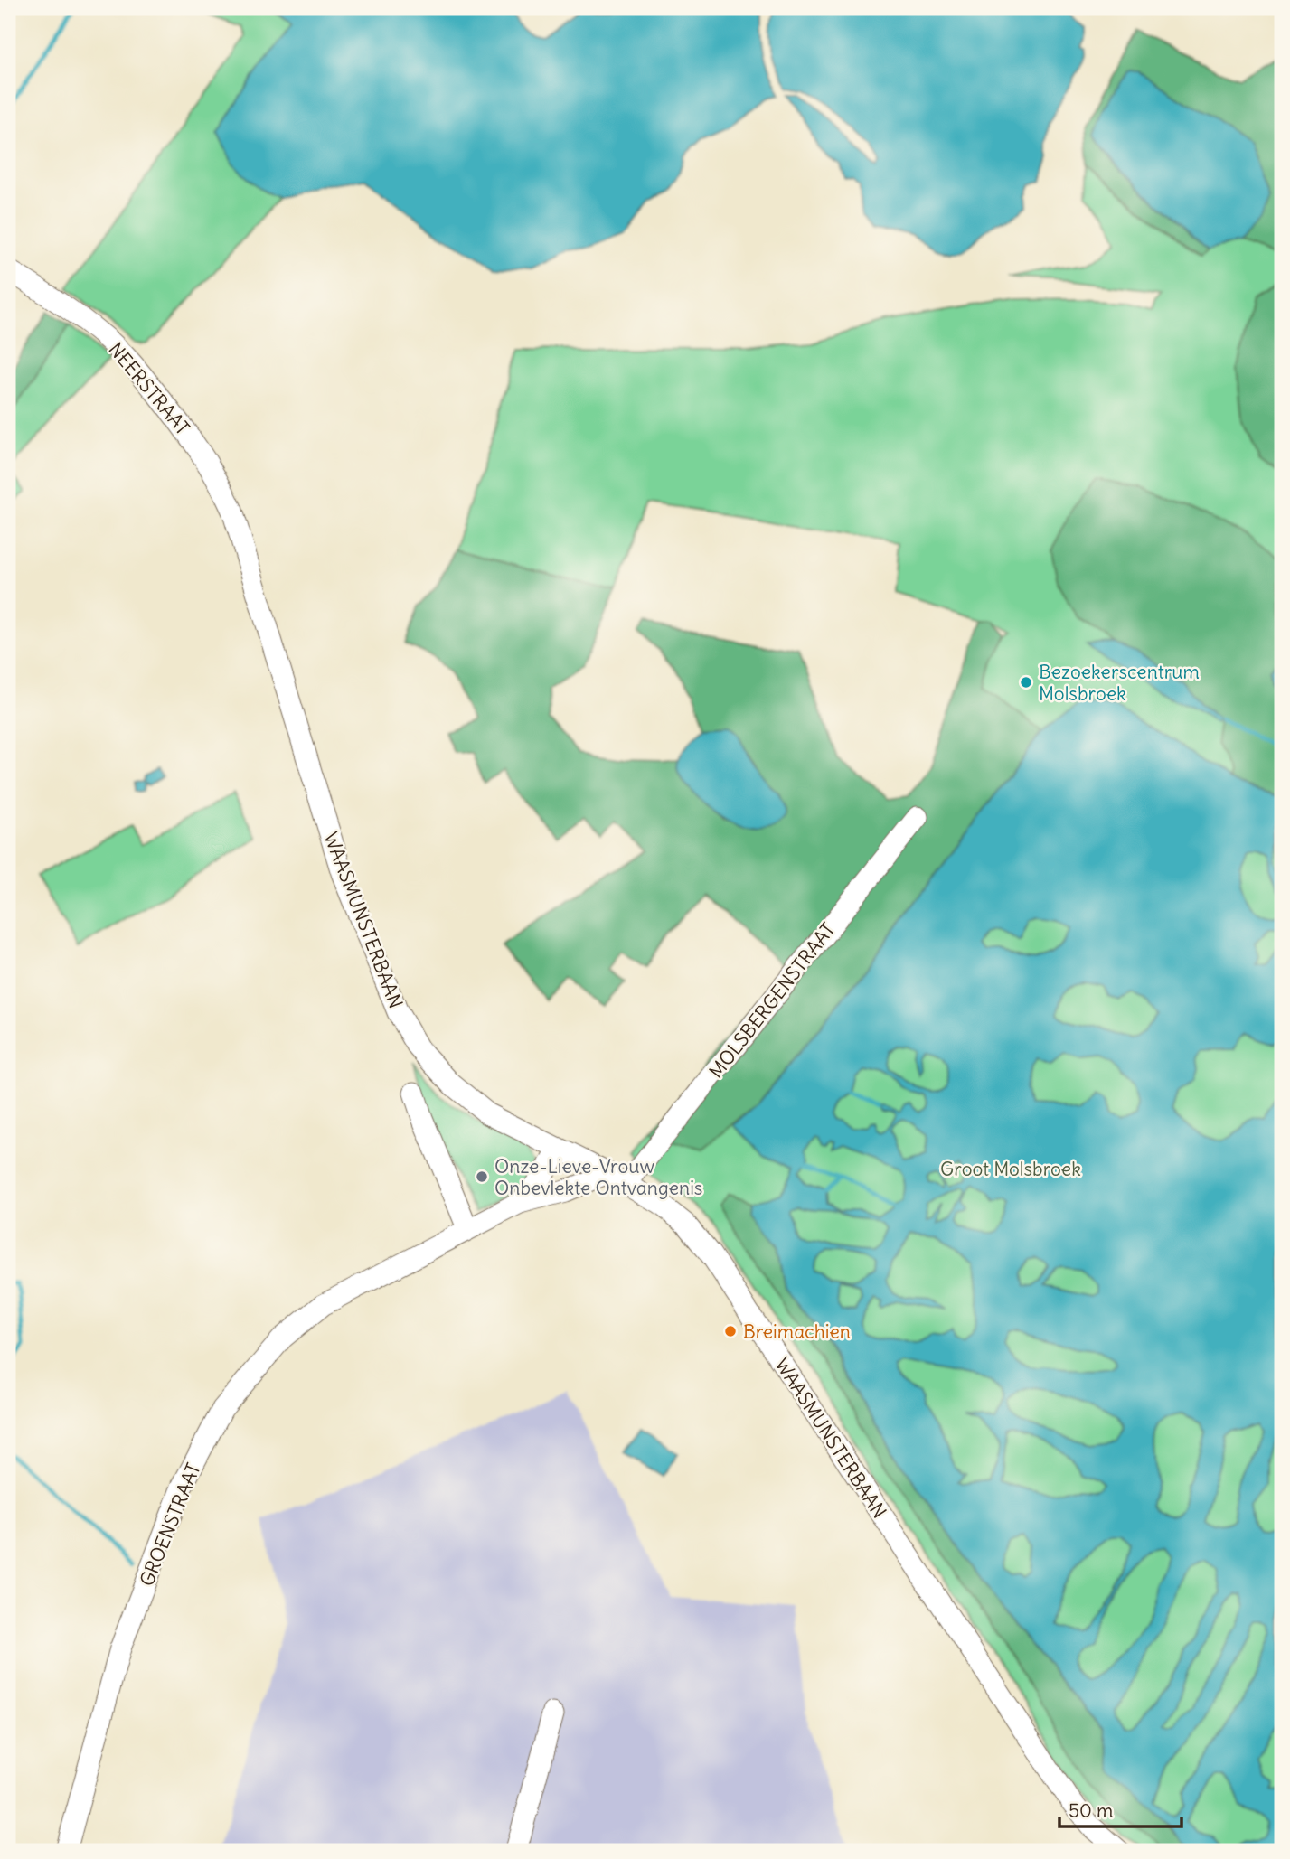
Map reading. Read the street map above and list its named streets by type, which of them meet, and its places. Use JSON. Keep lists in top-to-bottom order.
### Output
{
  "streets": {
    "street": [
      "NEERSTRAAT",
      "WAASMUNSTERBAAN",
      "MOLSBERGENSTRAAT",
      "GROENSTRAAT"
    ]
  },
  "crossings": [
    ["NEERSTRAAT", "WAASMUNSTERBAAN"],
    ["WAASMUNSTERBAAN", "MOLSBERGENSTRAAT"],
    ["WAASMUNSTERBAAN", "GROENSTRAAT"]
  ],
  "parks": ["Groot Molsbroek"],
  "places": ["Bezoekerscentrum Molsbroek", "Onze-Lieve-Vrouw Onbevlekte Ontvangenis", "Breimachien"],
  "scale_bar": "50 m"
}
